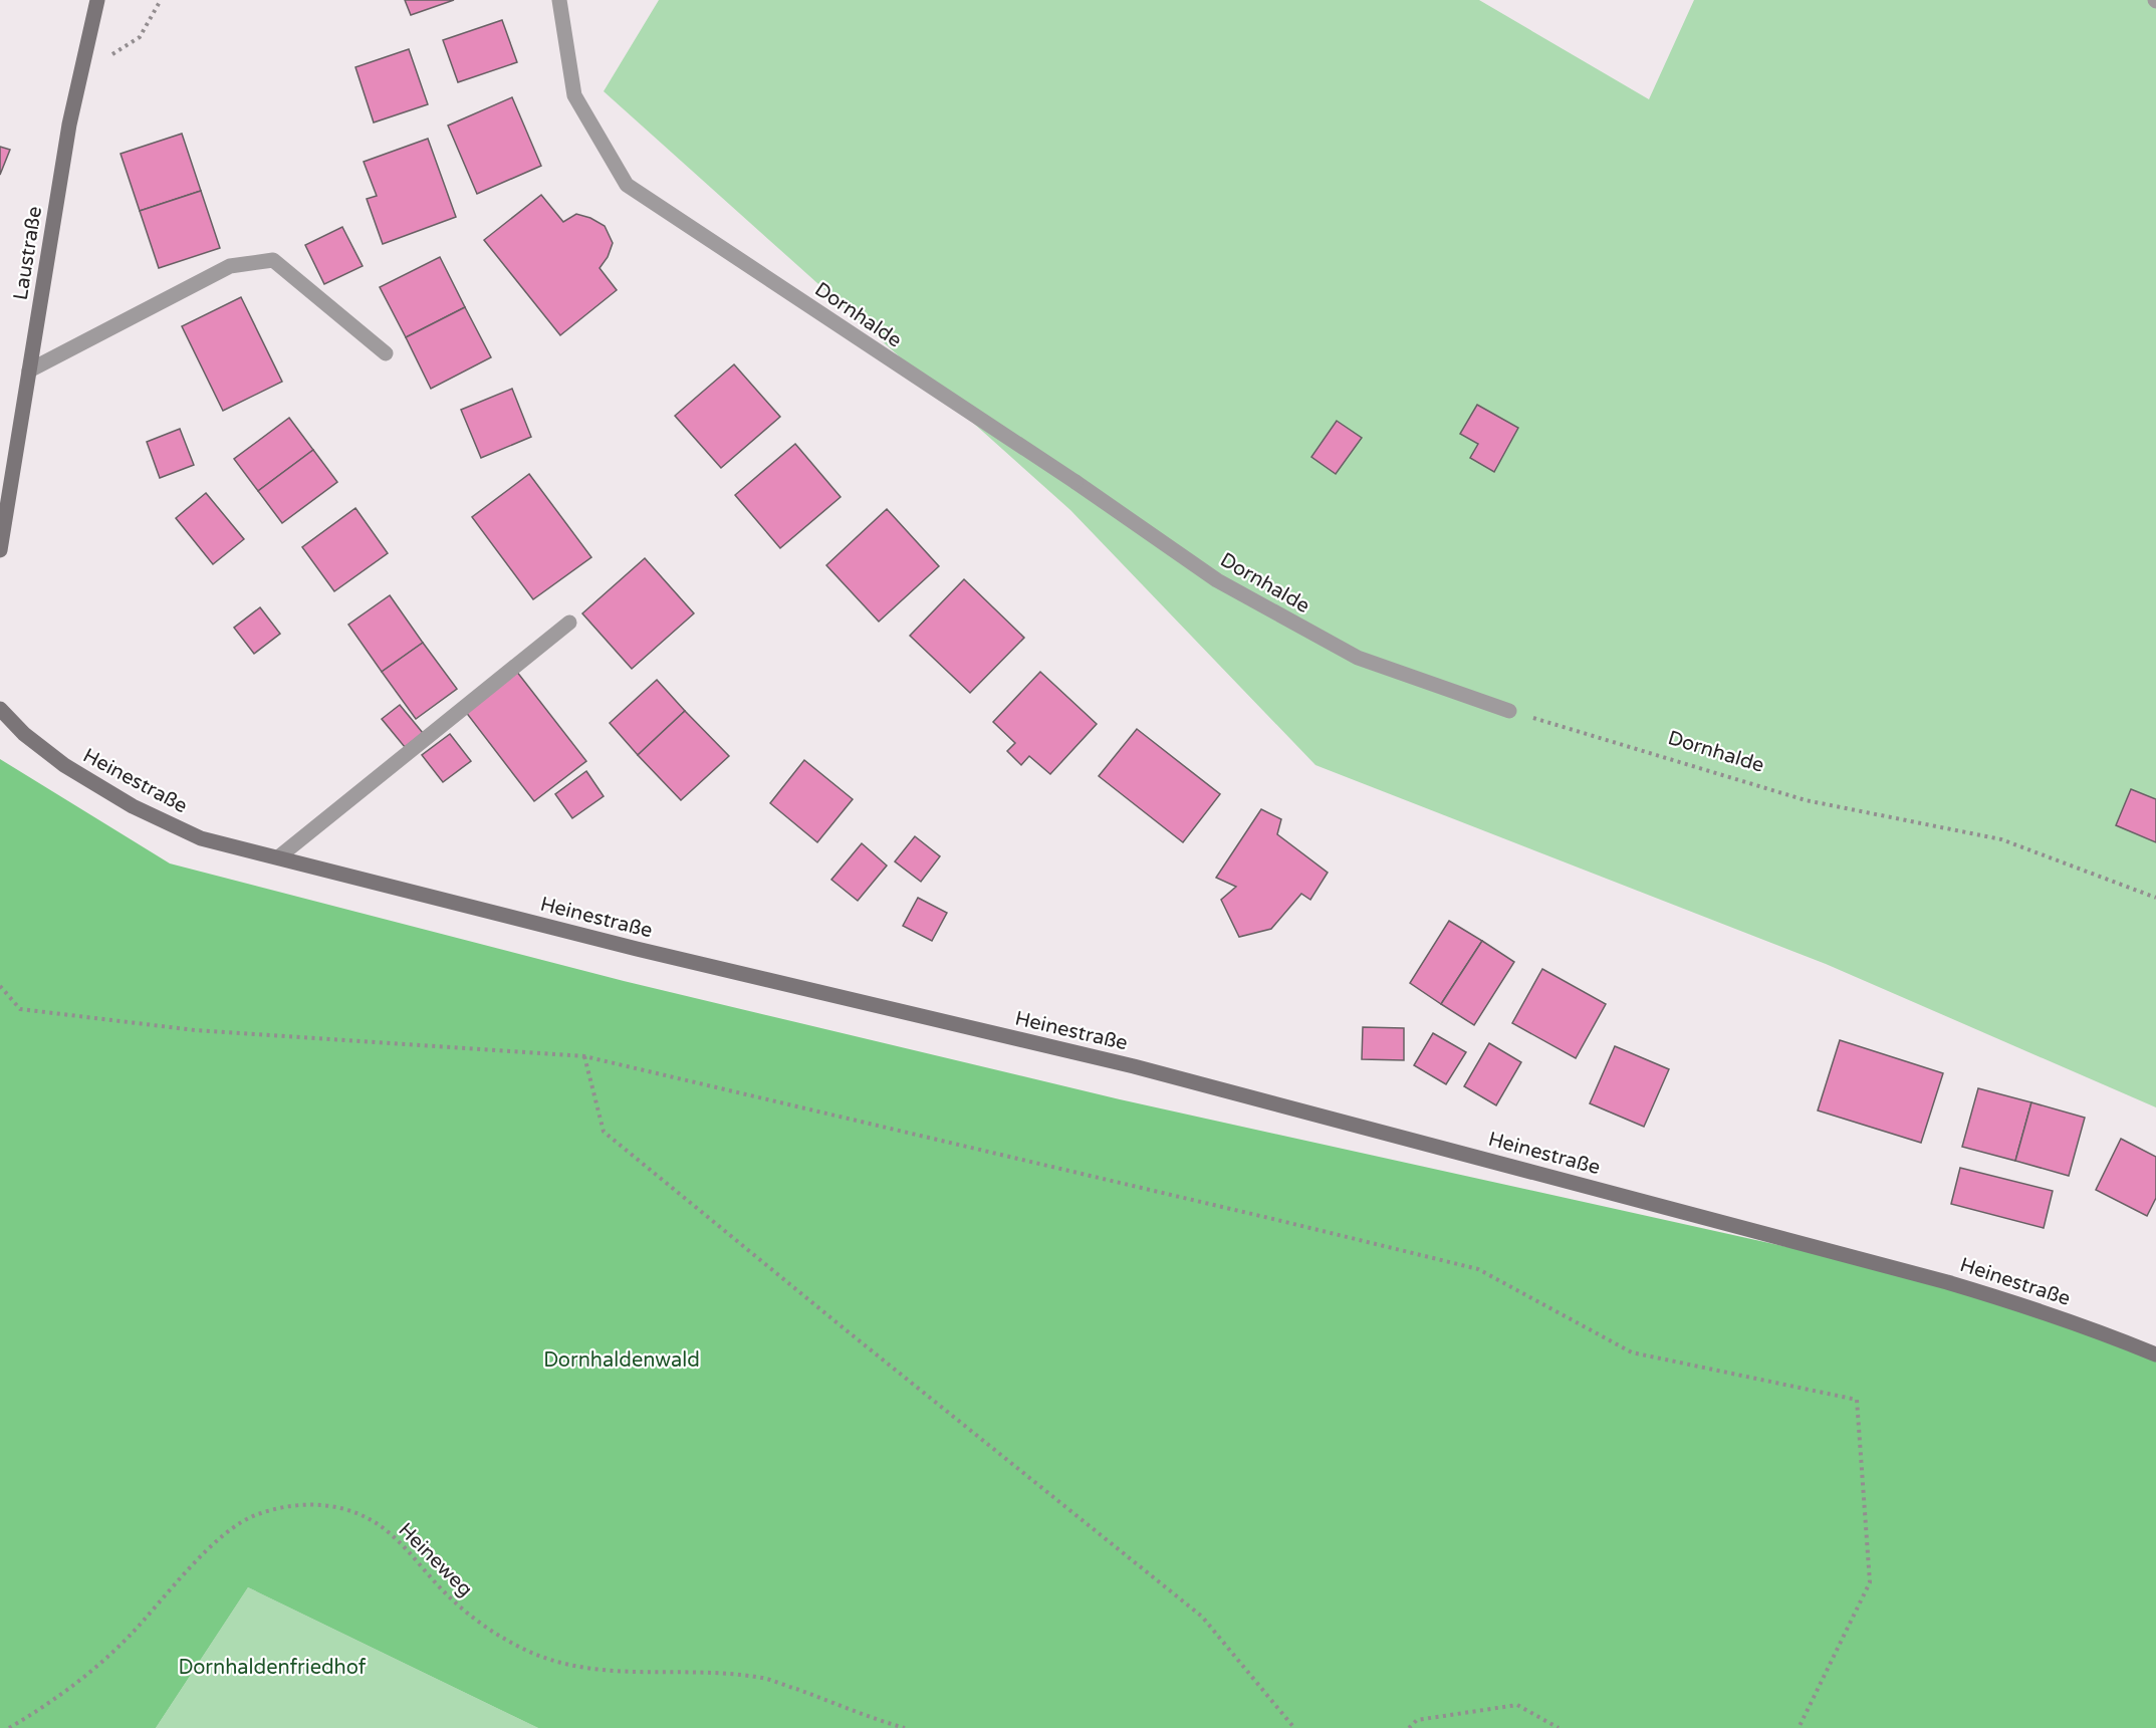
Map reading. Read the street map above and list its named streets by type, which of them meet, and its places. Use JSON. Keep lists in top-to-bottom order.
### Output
{
  "streets": {
    "main road": ["Laustraße", "Heinestraße"],
    "street": ["Dornhalde"],
    "path": ["Heineweg"]
  },
  "parks": ["Dornhaldenwald", "Dornhaldenfriedhof"]
}
